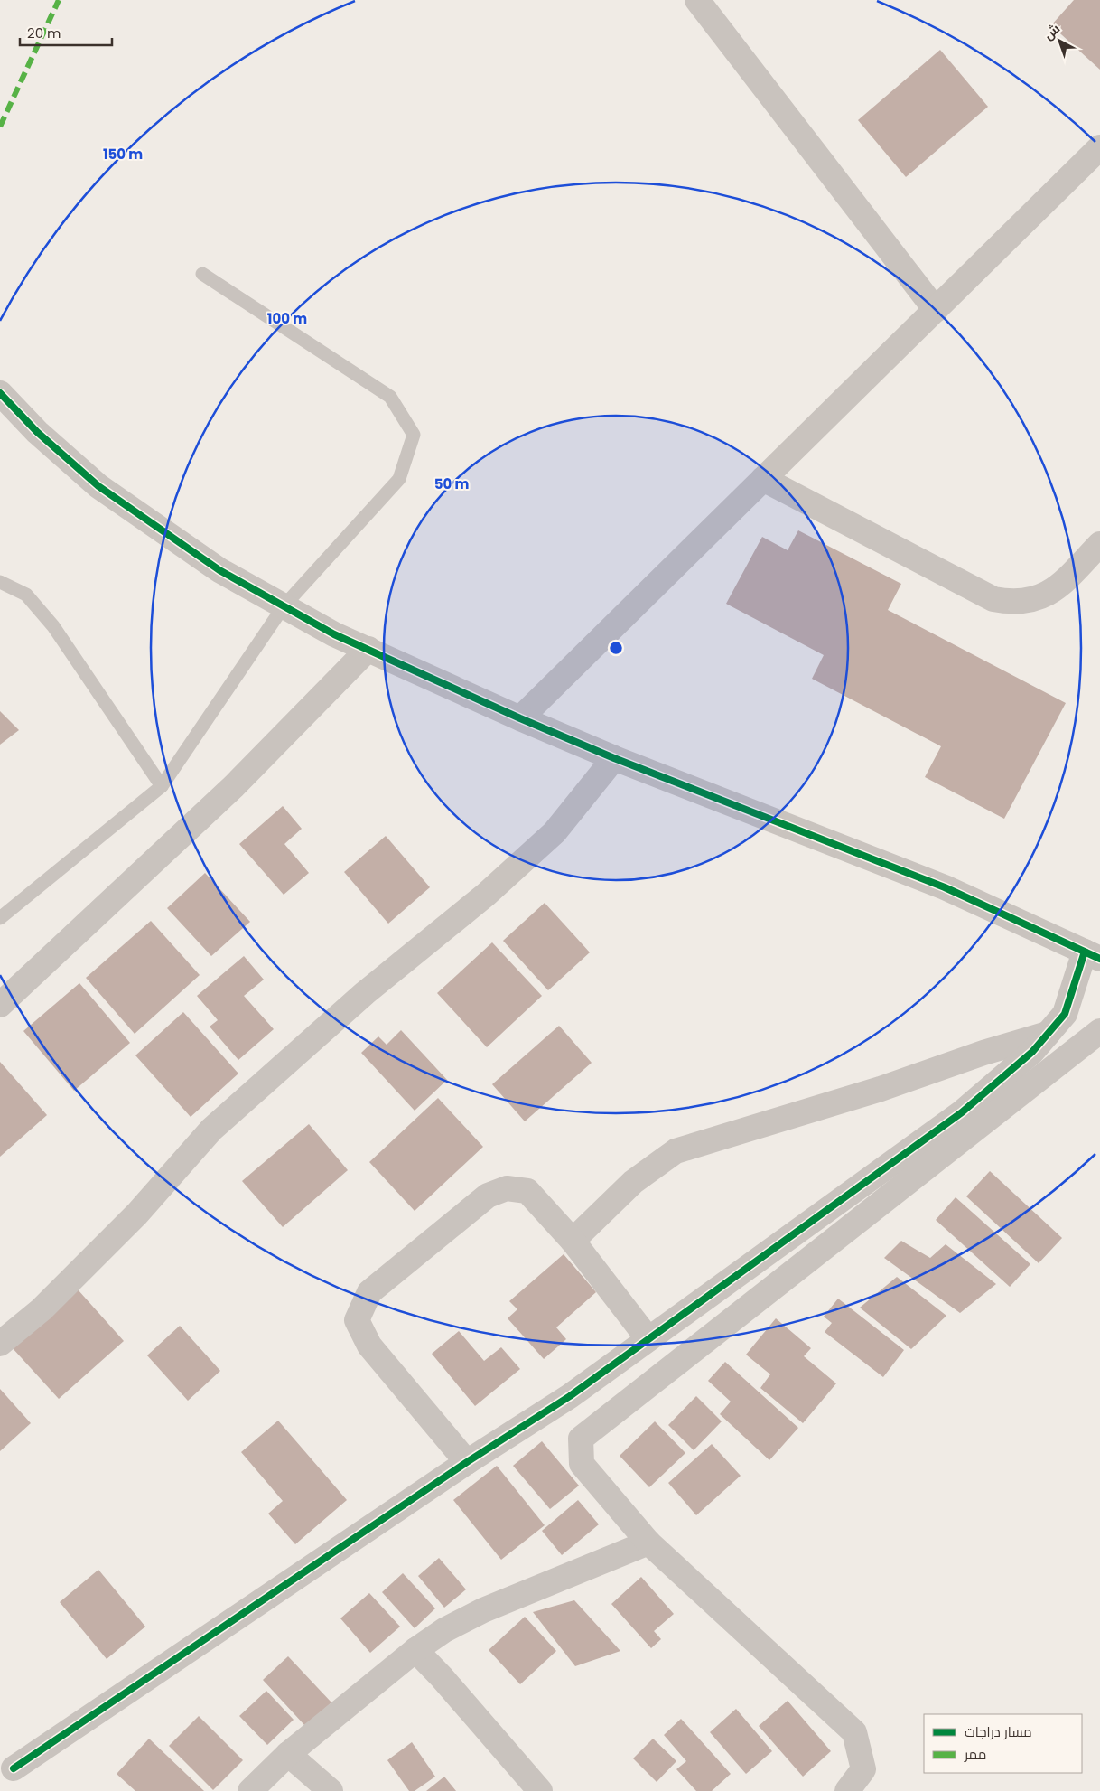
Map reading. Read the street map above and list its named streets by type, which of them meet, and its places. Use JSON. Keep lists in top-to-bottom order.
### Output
{
  "legend": ["مسار دراجات", "ممر"],
  "scale_bar": "20 m",
  "north": "top left",
  "rings": ["150 m", "100 m", "50 m"]
}
